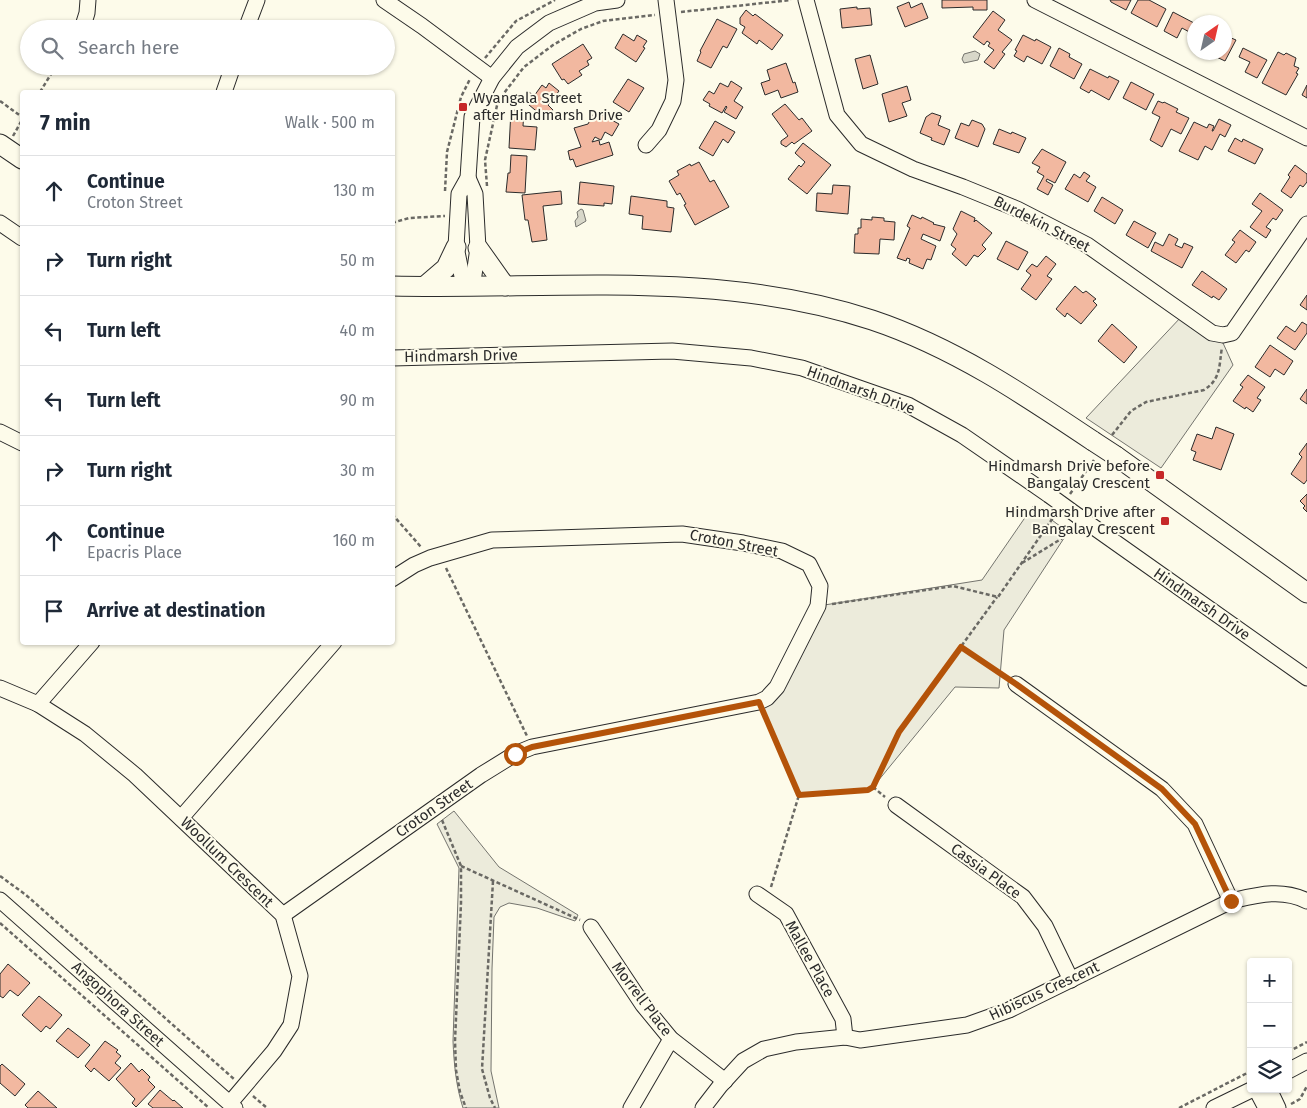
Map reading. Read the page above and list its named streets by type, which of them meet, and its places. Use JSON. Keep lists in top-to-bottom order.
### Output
{
  "streets": {
    "street": [
      "Burdekin Street",
      "Hindmarsh Drive",
      "Croton Street",
      "Woollum Crescent",
      "Cassia Place",
      "Mallee Place",
      "Hibiscus Crescent",
      "Morrell Place",
      "Angophora Street"
    ]
  },
  "crossings": [
    ["Croton Street", "Woollum Crescent"],
    ["Woollum Crescent", "Angophora Street"],
    ["Cassia Place", "Hibiscus Crescent"],
    ["Mallee Place", "Hibiscus Crescent"],
    ["Hibiscus Crescent", "Morrell Place"]
  ],
  "places": {
    "transit": ["Wyangala Street after Hindmarsh Drive", "Hindmarsh Drive before Bangalay Crescent", "Hindmarsh Drive after Bangalay Crescent"]
  },
  "north": "top right",
  "page": {
    "search": "Search here",
    "heading": ["7 min", "Walk · 500 m"],
    "list": [
      ["Continue", "Croton Street", "130 m"],
      ["Turn right", "50 m"],
      ["Turn left", "40 m"],
      ["Turn left", "90 m"],
      ["Turn right", "30 m"],
      ["Continue", "Epacris Place", "160 m"],
      "Arrive at destination"
    ],
    "map_buttons": ["+", "−"]
  }
}
